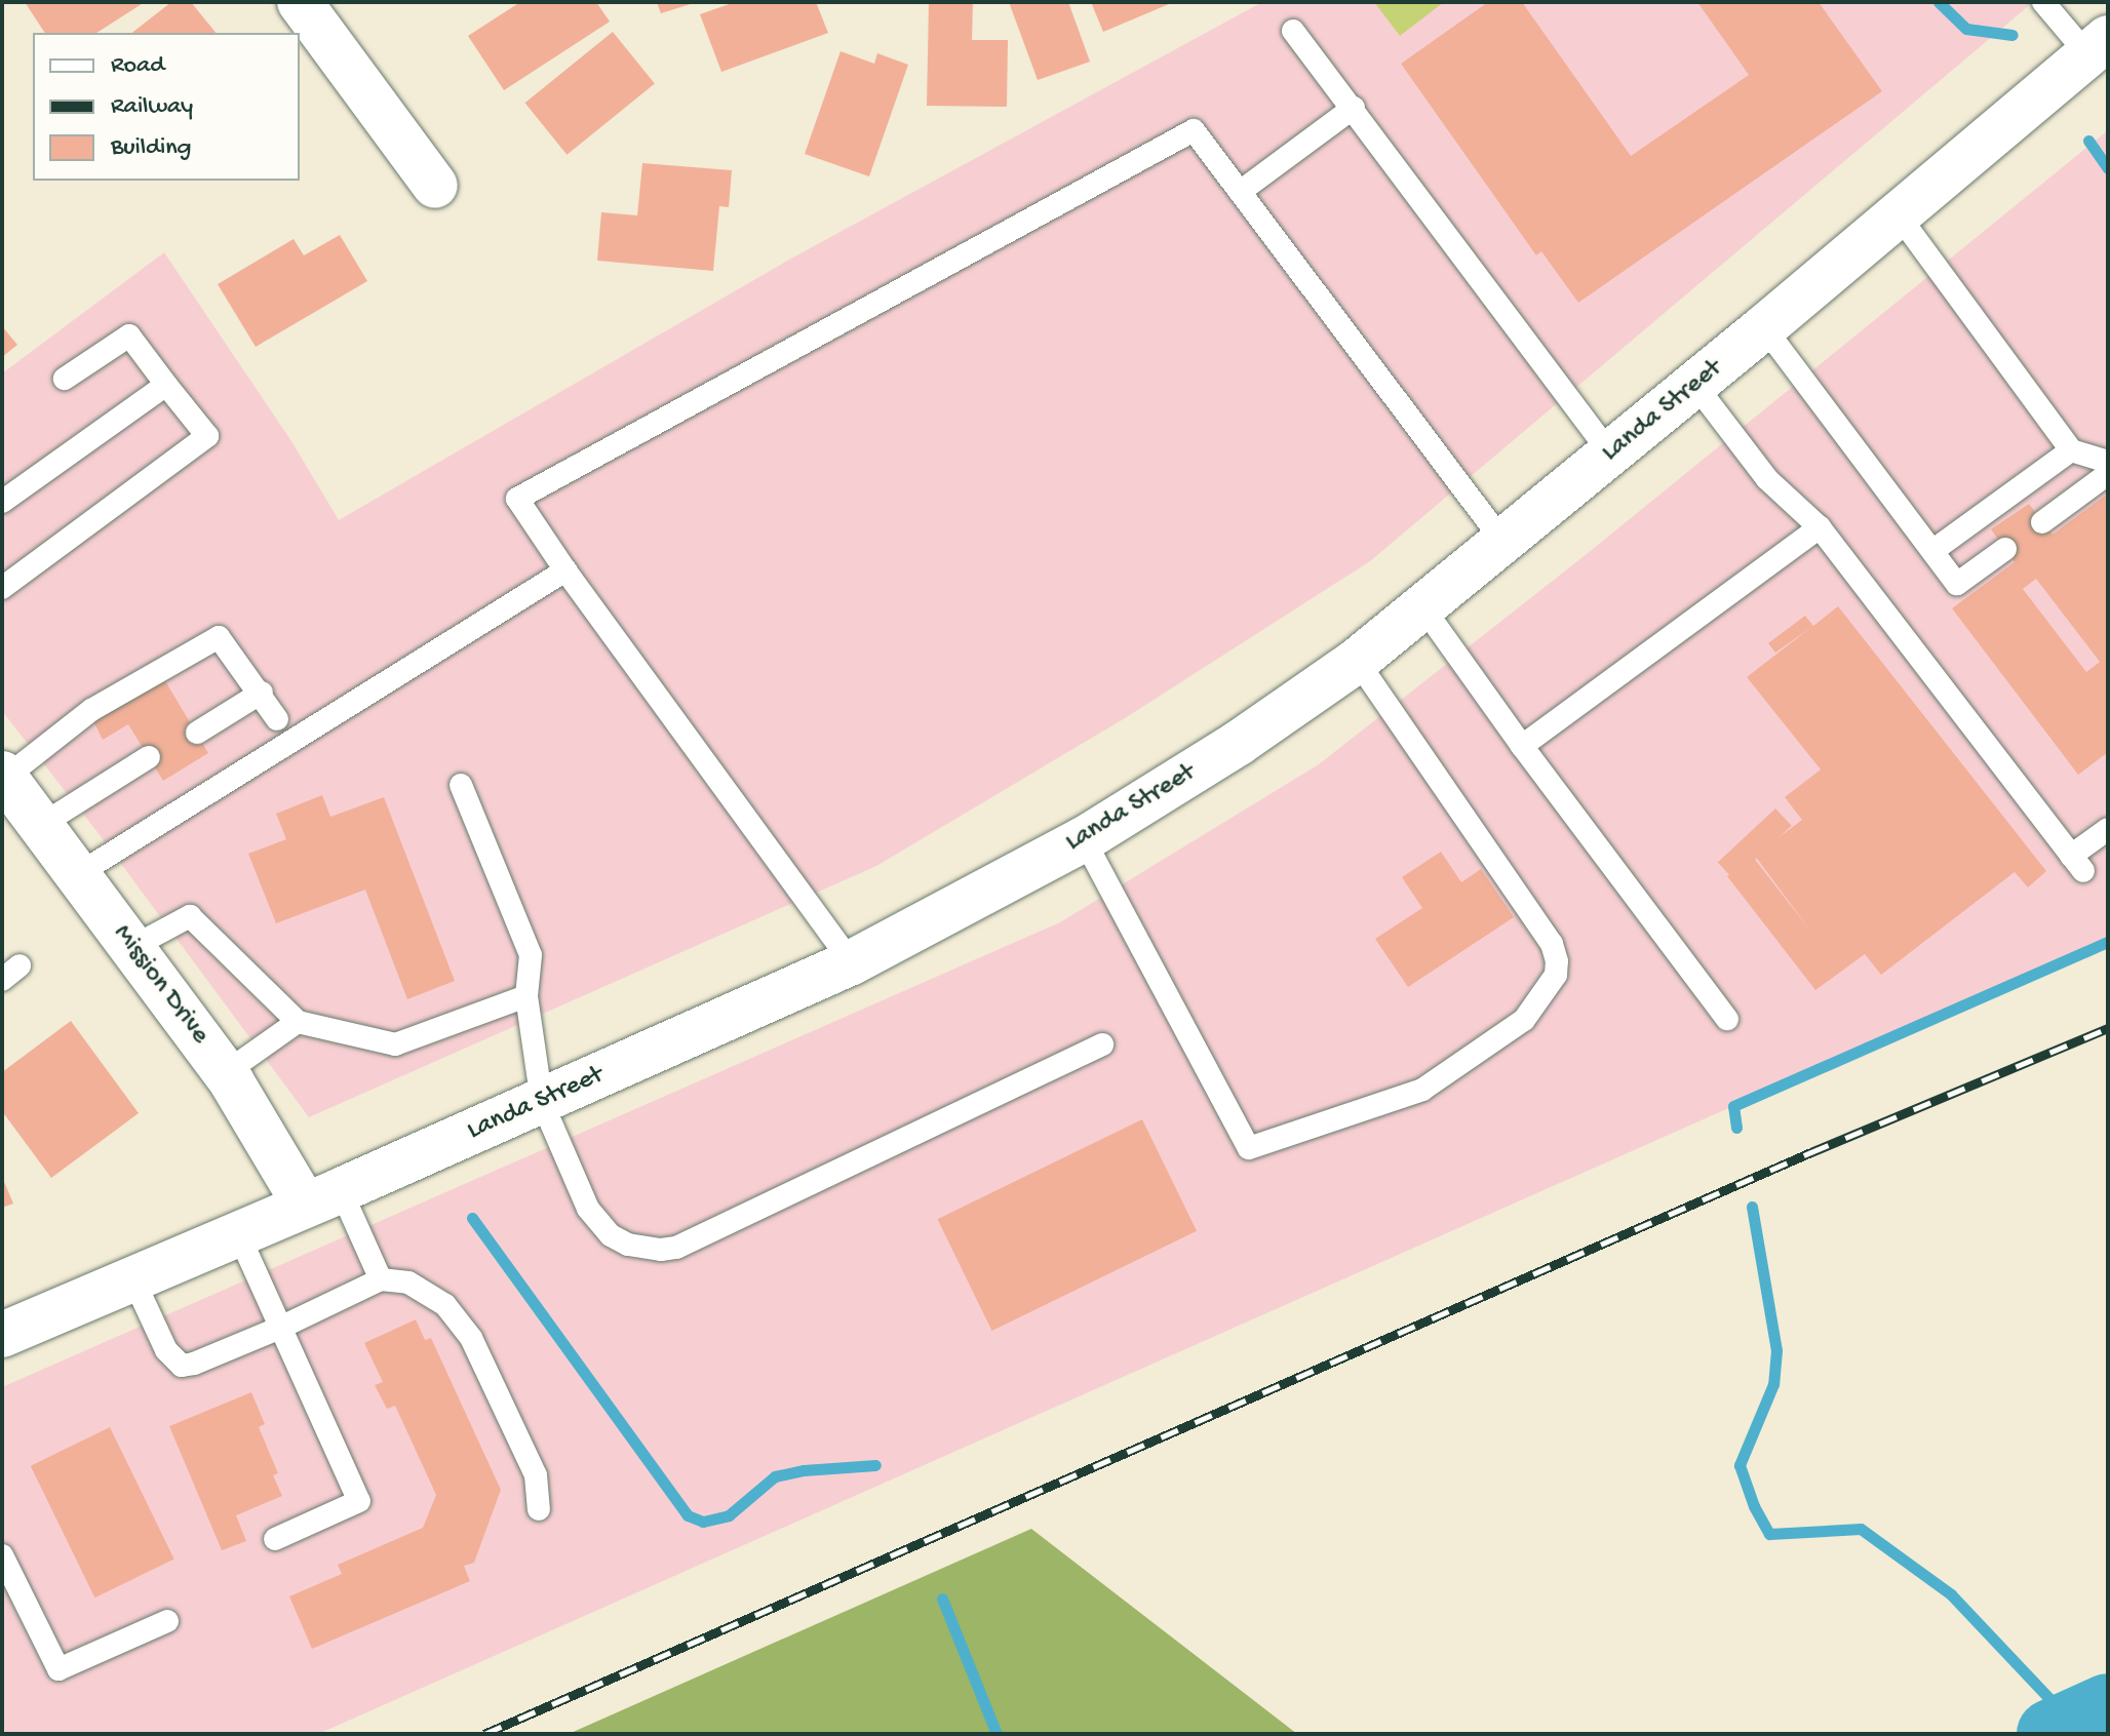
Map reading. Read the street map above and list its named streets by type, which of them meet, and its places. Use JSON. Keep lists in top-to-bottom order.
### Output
{
  "streets": {
    "street": ["Landa Street", "Mission Drive"]
  },
  "crossings": [
    ["Landa Street", "Mission Drive"]
  ],
  "legend": ["Road", "Railway", "Building"]
}
